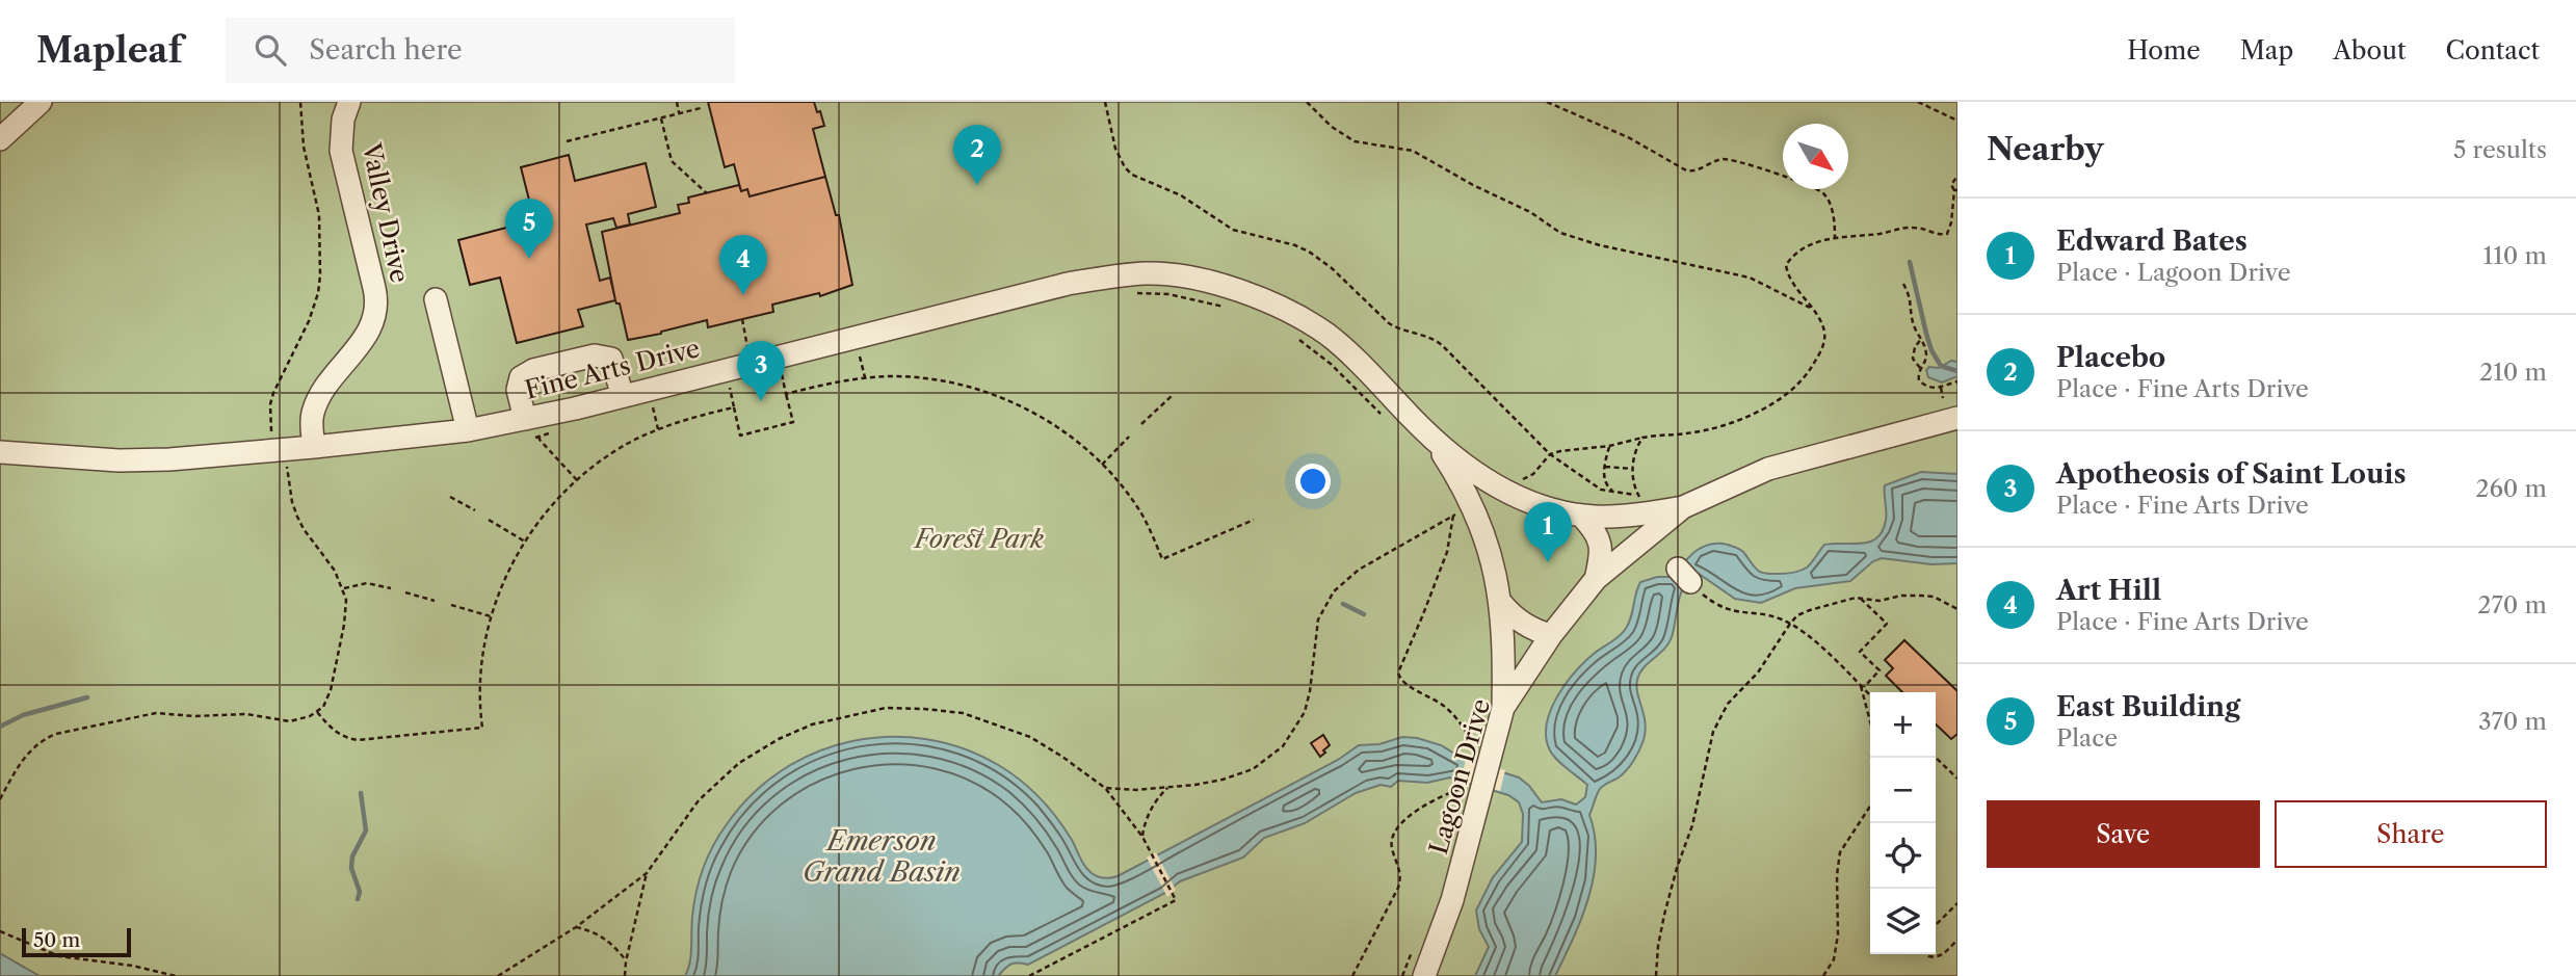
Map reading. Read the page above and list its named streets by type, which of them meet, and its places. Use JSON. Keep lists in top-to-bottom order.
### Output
{
  "streets": {
    "street": ["Valley Drive", "Fine Arts Drive", "Lagoon Drive"]
  },
  "crossings": [
    ["Valley Drive", "Fine Arts Drive"],
    ["Fine Arts Drive", "Lagoon Drive"]
  ],
  "water": ["Emerson Grand Basin"],
  "parks": ["Forest Park"],
  "scale_bar": "50 m",
  "north": "bottom right",
  "page": {
    "header": "Mapleaf",
    "search": "Search here",
    "nav": [
      "Home",
      "Map",
      "About",
      "Contact"
    ],
    "heading": ["Nearby", "5 results"],
    "pins": [
      "2",
      "5",
      "4",
      "3",
      "1"
    ],
    "list": [
      {
        "mark": "1",
        "name": "Edward Bates",
        "note": "Place · Lagoon Drive",
        "value": "110 m"
      },
      {
        "mark": "2",
        "name": "Placebo",
        "note": "Place · Fine Arts Drive",
        "value": "210 m"
      },
      {
        "mark": "3",
        "name": "Apotheosis of Saint Louis",
        "note": "Place · Fine Arts Drive",
        "value": "260 m"
      },
      {
        "mark": "4",
        "name": "Art Hill",
        "note": "Place · Fine Arts Drive",
        "value": "270 m"
      },
      {
        "mark": "5",
        "name": "East Building",
        "note": "Place",
        "value": "370 m"
      }
    ],
    "map_buttons": ["+", "−"],
    "buttons": ["Save", "Share"],
    "scale": "50 m"
  }
}
